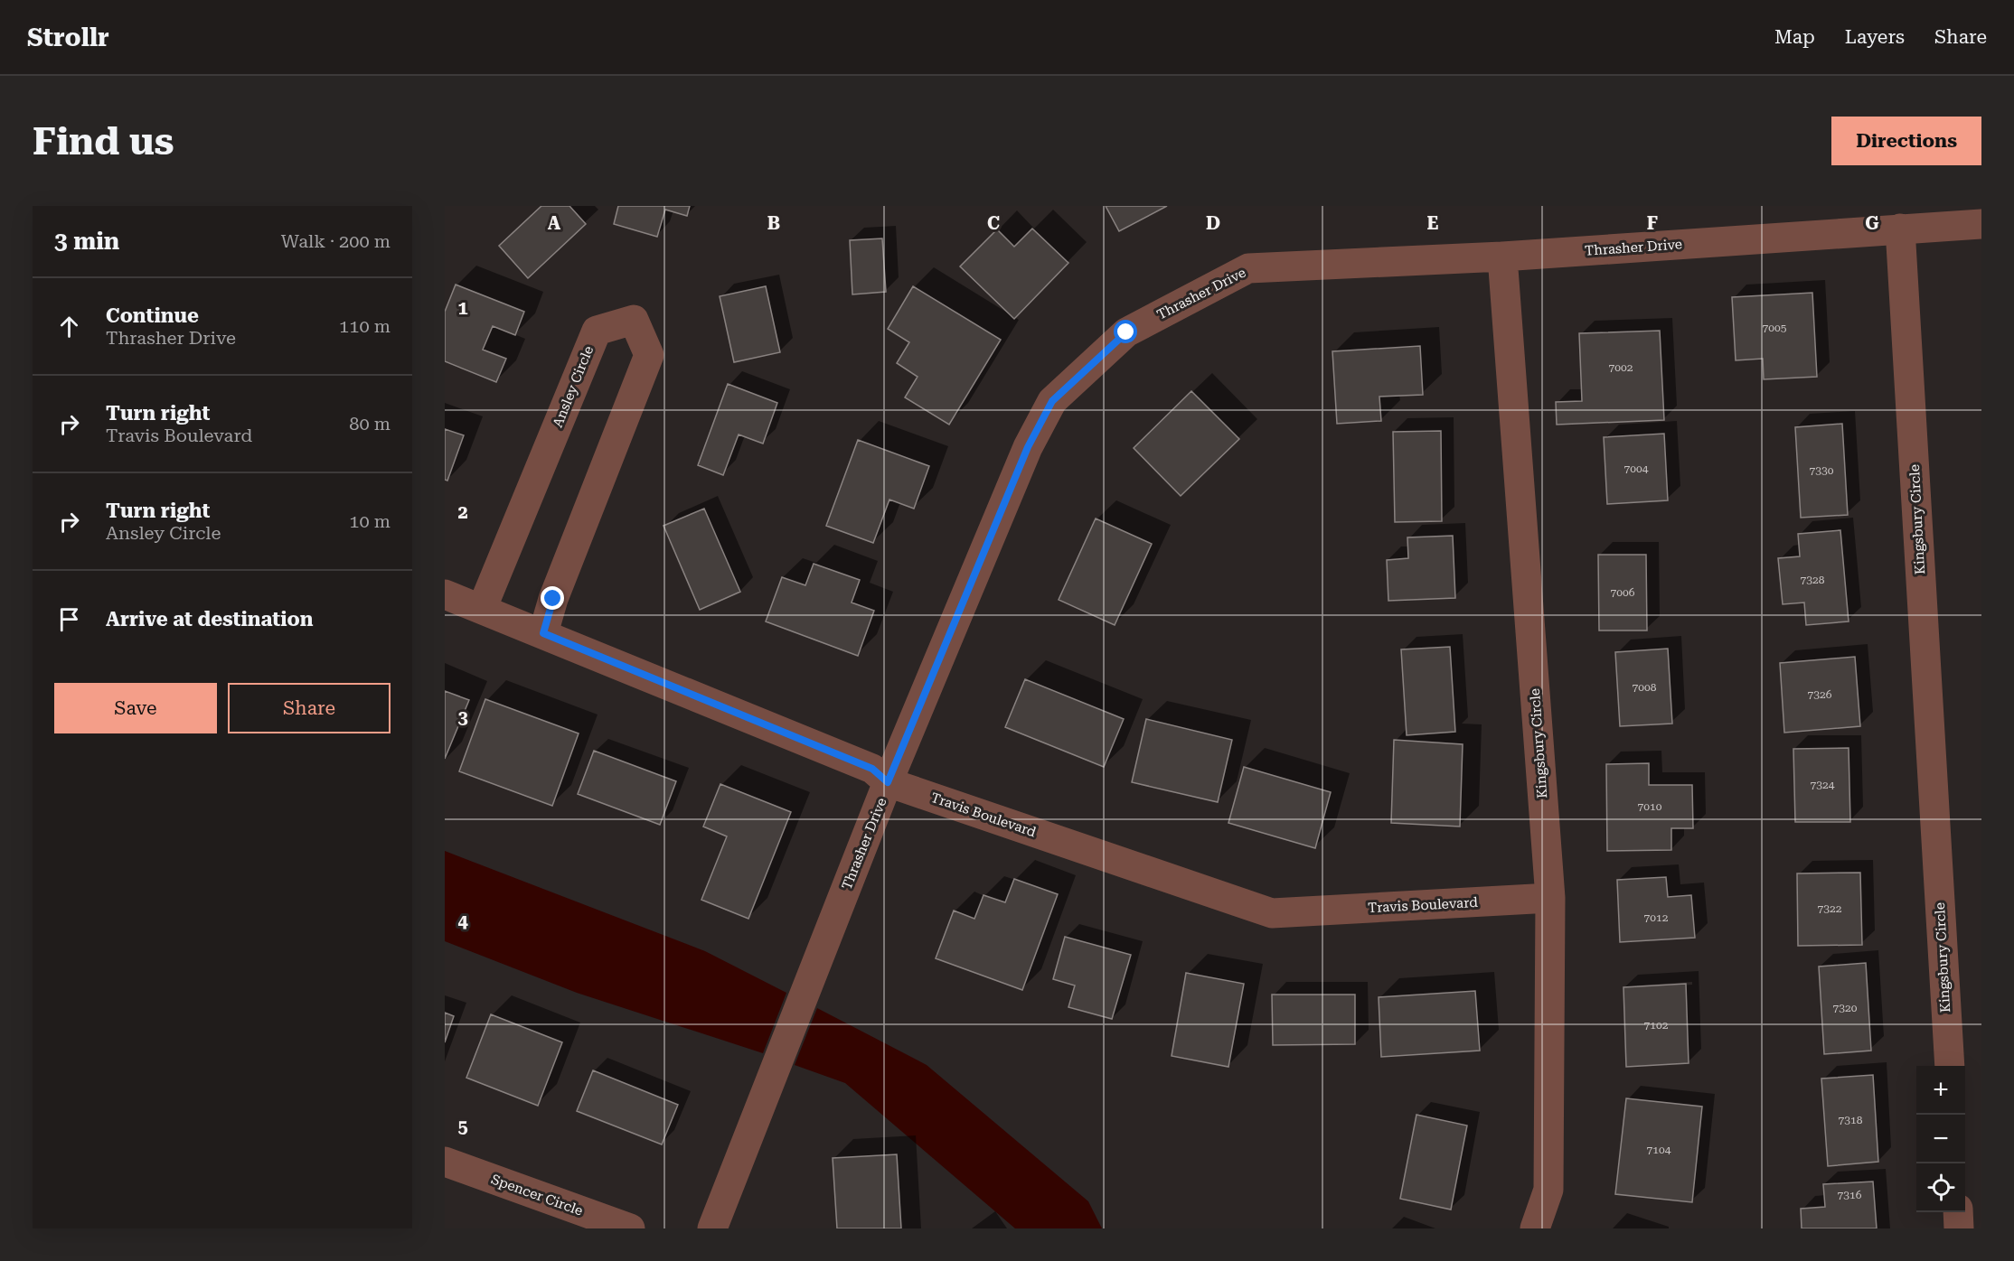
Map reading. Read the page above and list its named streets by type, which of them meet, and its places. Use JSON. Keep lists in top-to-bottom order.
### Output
{
  "streets": {
    "street": [
      "Thrasher Drive",
      "Ansley Circle",
      "Kingsbury Circle",
      "Travis Boulevard",
      "Spencer Circle"
    ]
  },
  "crossings": [
    ["Thrasher Drive", "Kingsbury Circle"],
    ["Thrasher Drive", "Travis Boulevard"],
    ["Ansley Circle", "Travis Boulevard"],
    ["Kingsbury Circle", "Travis Boulevard"]
  ],
  "house_numbers": [
    "7005",
    "7002",
    "7004",
    "7330",
    "7328",
    "7006",
    "7008",
    "7326",
    "7324",
    "7010",
    "7322",
    "7012",
    "7320",
    "7102",
    "7318",
    "7104",
    "7316"
  ],
  "page": {
    "header": "Strollr",
    "nav": ["Map", "Layers", "Share"],
    "buttons": [
      "Directions",
      ["Save", "Share"]
    ],
    "title": "Find us",
    "heading": ["3 min", "Walk · 200 m"],
    "list": [
      ["Continue", "Thrasher Drive", "110 m"],
      ["Turn right", "Travis Boulevard", "80 m"],
      ["Turn right", "Ansley Circle", "10 m"],
      "Arrive at destination"
    ],
    "map_buttons": ["+", "−"]
  },
  "grid": {
    "columns": [
      "A",
      "B",
      "C",
      "D",
      "E",
      "F",
      "G"
    ],
    "rows": [
      "1",
      "2",
      "3",
      "4",
      "5"
    ]
  }
}
